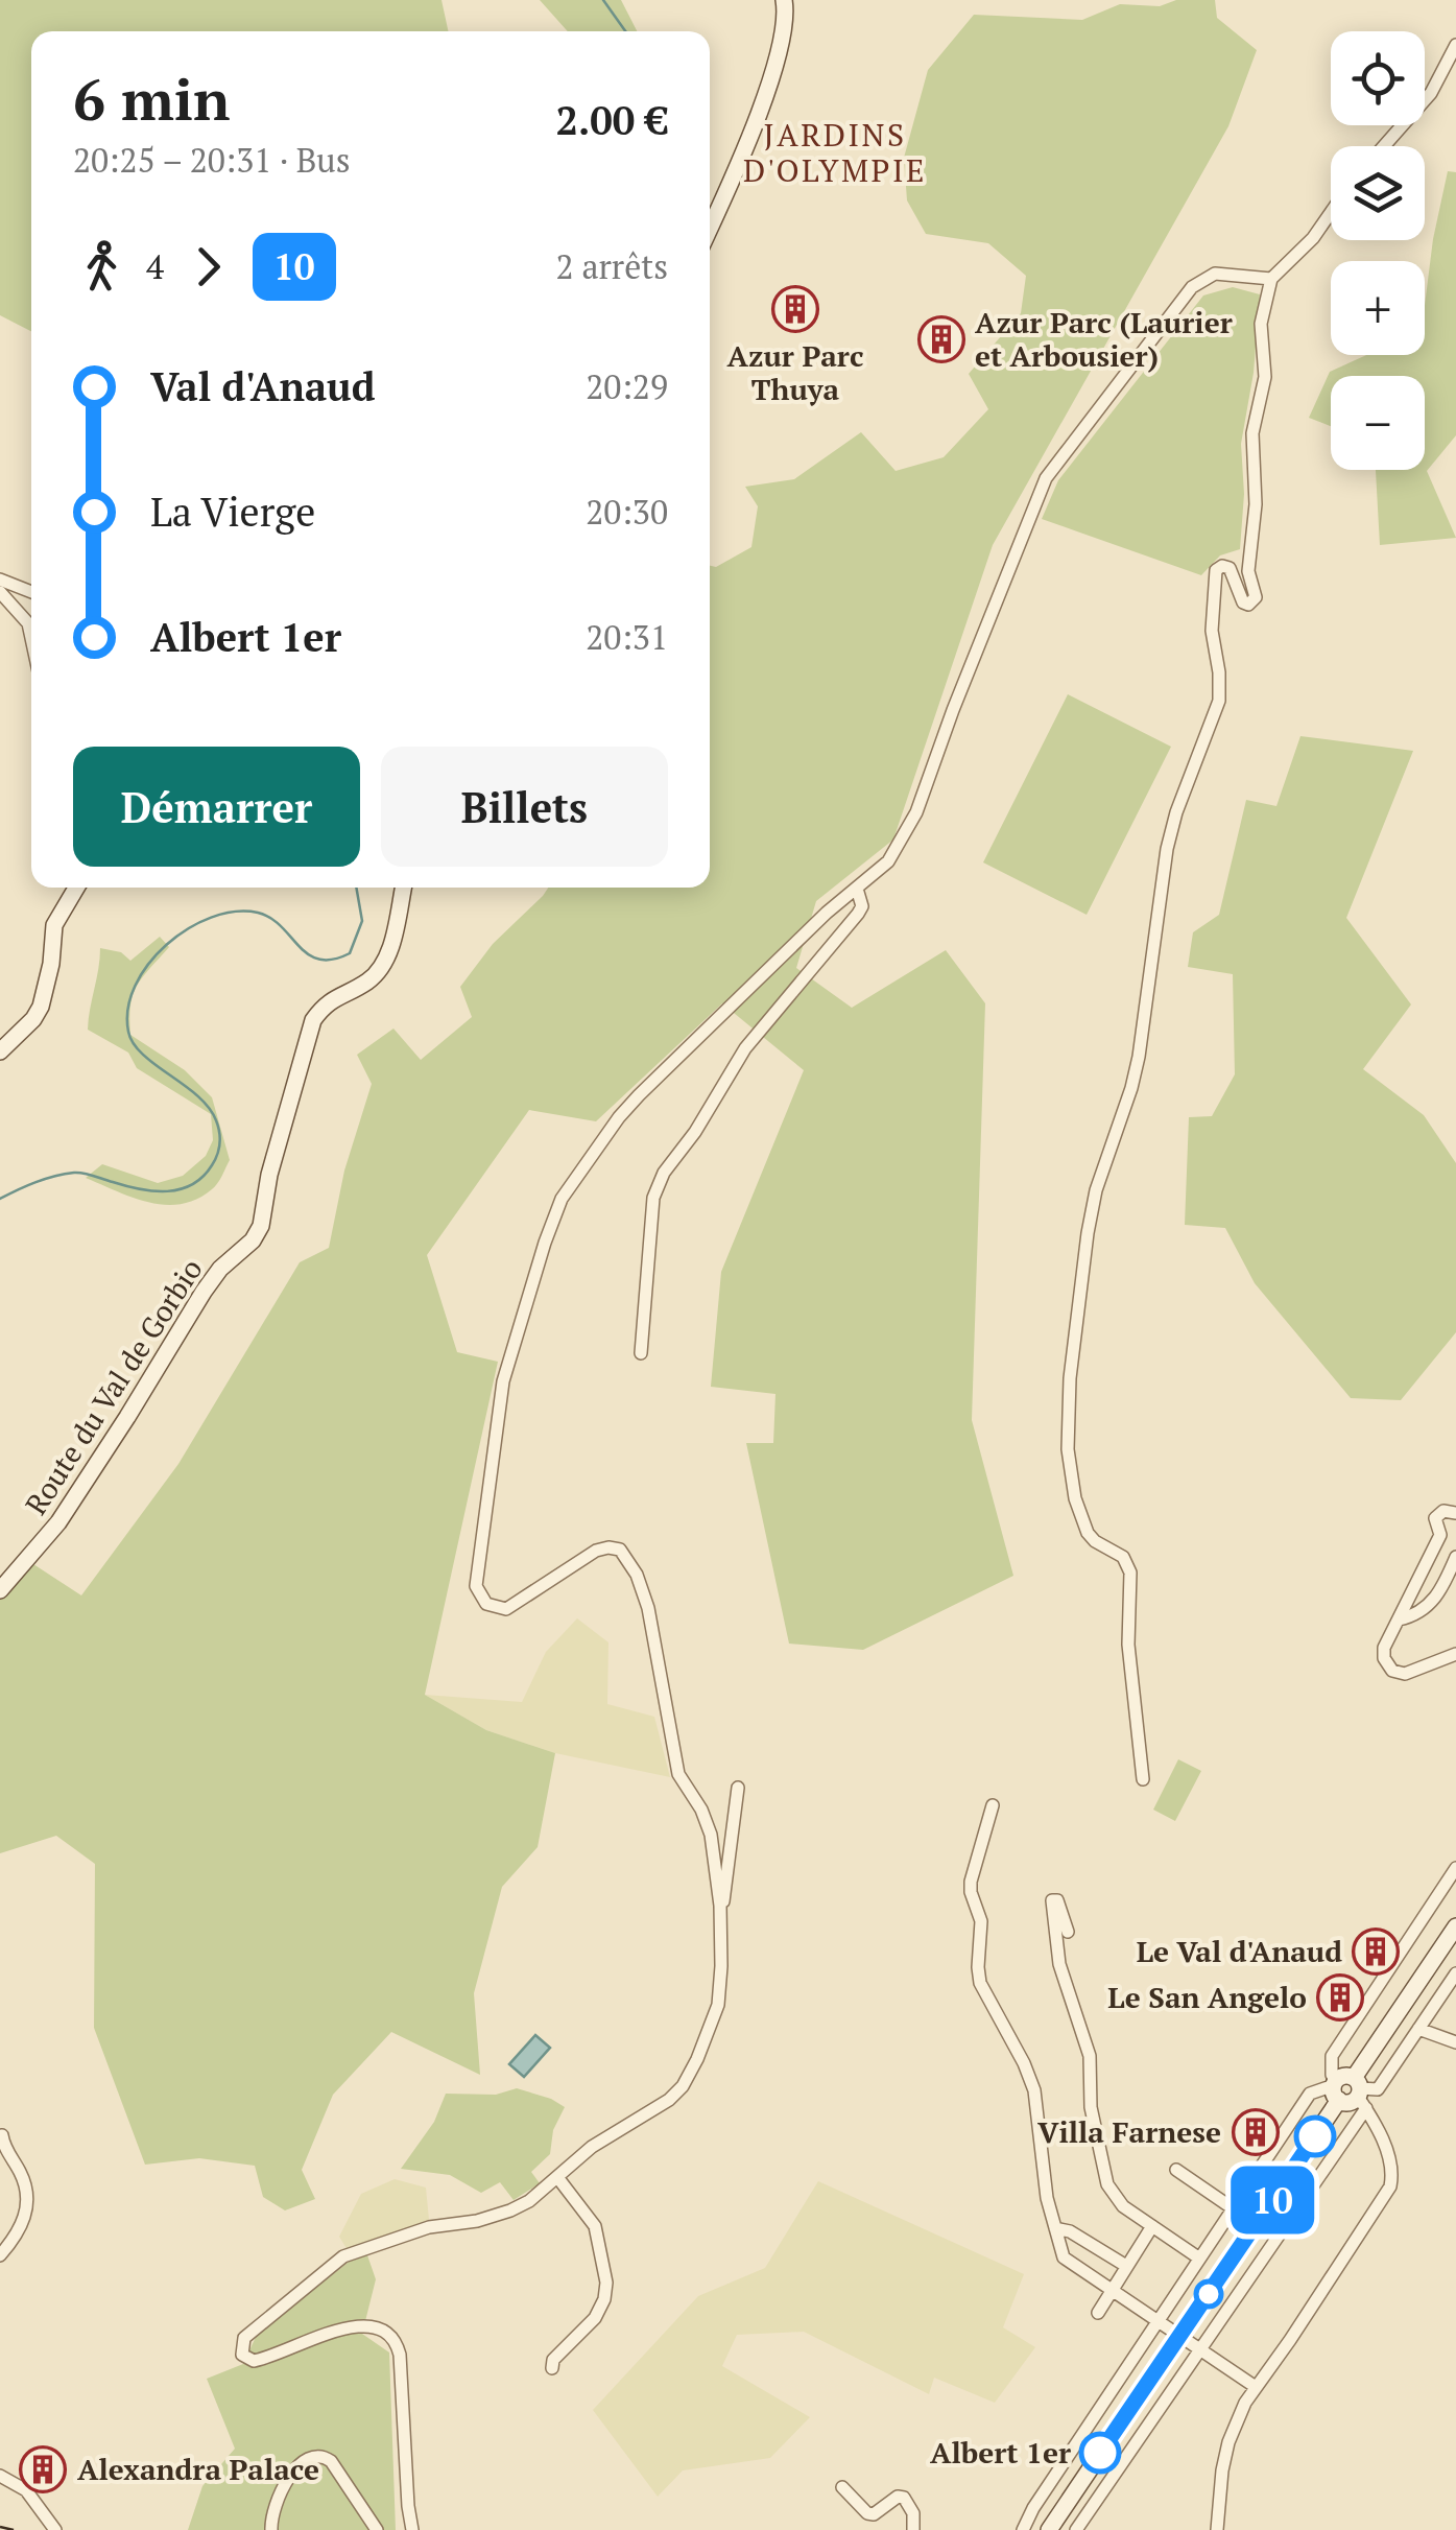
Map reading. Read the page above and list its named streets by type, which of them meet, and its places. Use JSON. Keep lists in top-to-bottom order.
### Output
{
  "streets": {
    "street": ["Route du Val de Gorbio"]
  },
  "districts": ["JARDINS D'OLYMPIE"],
  "places": {
    "building": [
      "Azur Parc Thuya",
      "Azur Parc (Laurier et Arbousier)",
      "Le Val d'Anaud",
      "Le San Angelo",
      "Villa Farnese",
      "Alexandra Palace"
    ],
    "other": ["Albert 1er"]
  },
  "lines": ["bus line 10"],
  "page": {
    "on_map": "10",
    "map_buttons": ["+", "−"],
    "heading": ["6 min", "20:25 – 20:31 · Bus", "2.00 €"],
    "legs": ["4", "10", "2 arrêts"],
    "list": [
      {
        "name": "Val d'Anaud",
        "value": "20:29"
      },
      {
        "name": "La Vierge",
        "value": "20:30"
      },
      {
        "name": "Albert 1er",
        "value": "20:31"
      }
    ],
    "buttons": ["Démarrer", "Billets"]
  }
}
